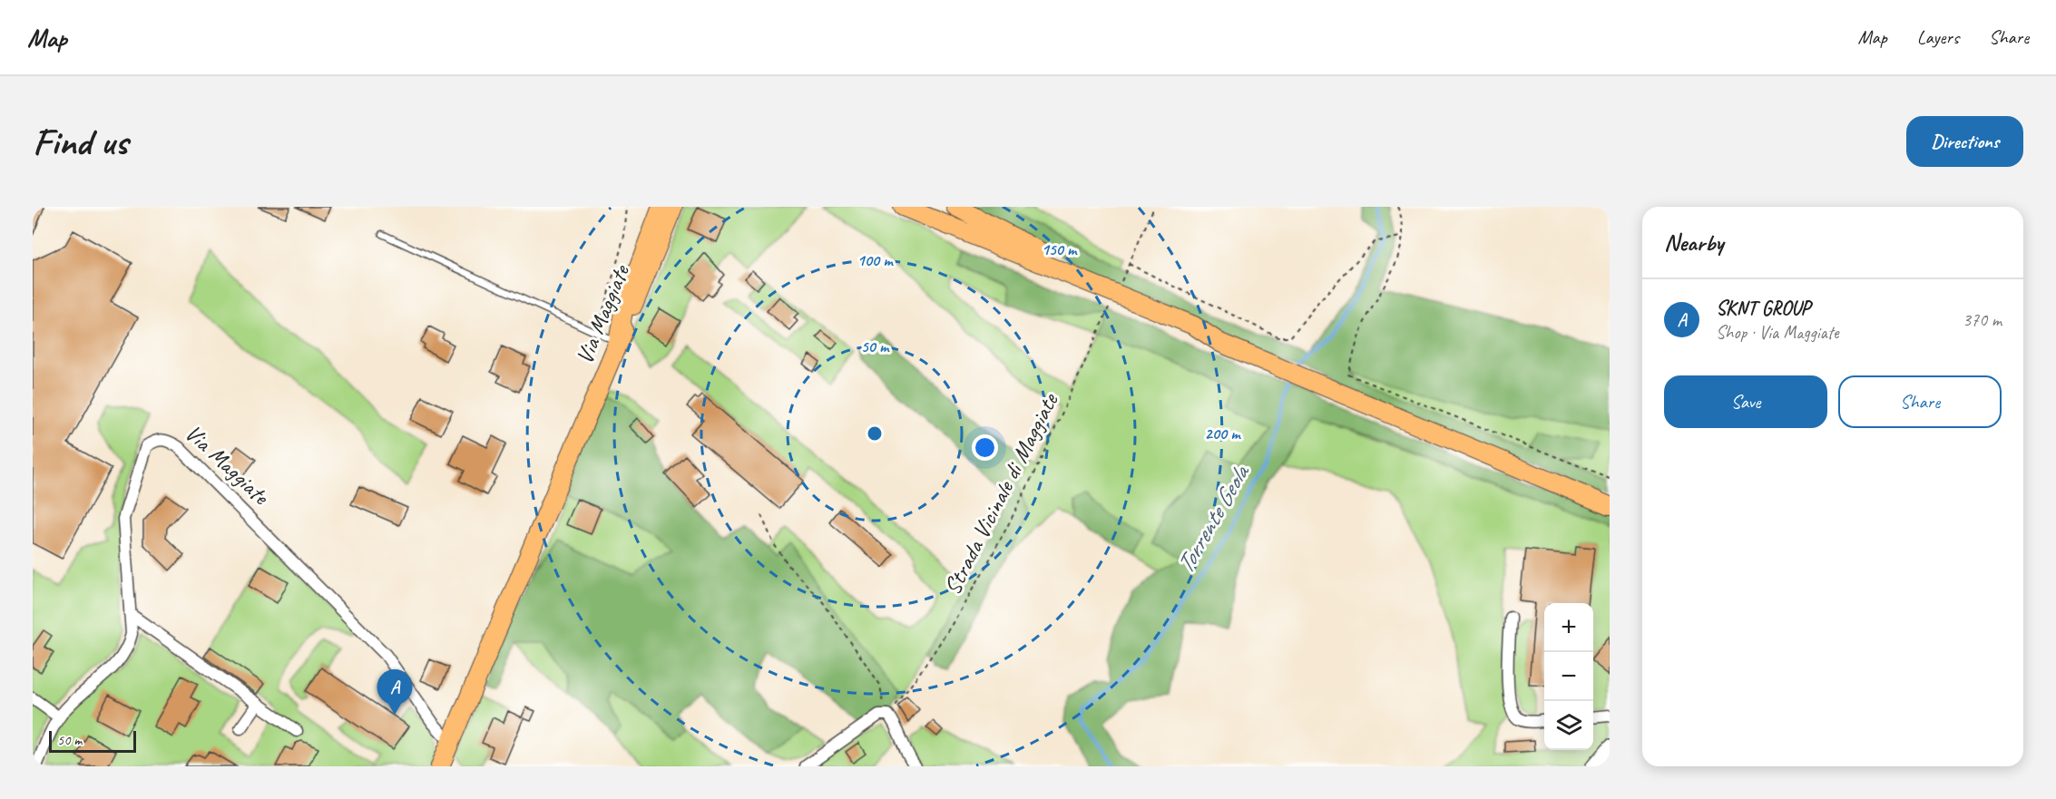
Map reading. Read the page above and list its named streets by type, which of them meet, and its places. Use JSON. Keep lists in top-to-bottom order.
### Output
{
  "streets": {
    "main road": ["Via Maggiate"],
    "path": ["Strada Vicinale di Maggiate"]
  },
  "water": ["Torrente Geola"],
  "scale_bar": "50 m",
  "page": {
    "header": "Map",
    "nav": ["Map", "Layers", "Share"],
    "buttons": [
      "Directions",
      ["Save", "Share"]
    ],
    "title": "Find us",
    "heading": "Nearby",
    "list": [
      {
        "mark": "A",
        "name": "SKNT GROUP",
        "note": "Shop · Via Maggiate",
        "value": "370 m"
      }
    ],
    "map_buttons": ["+", "−"],
    "pins": "A",
    "scale": "50 m"
  },
  "rings": [
    "150 m",
    "100 m",
    "50 m",
    "200 m"
  ]
}
